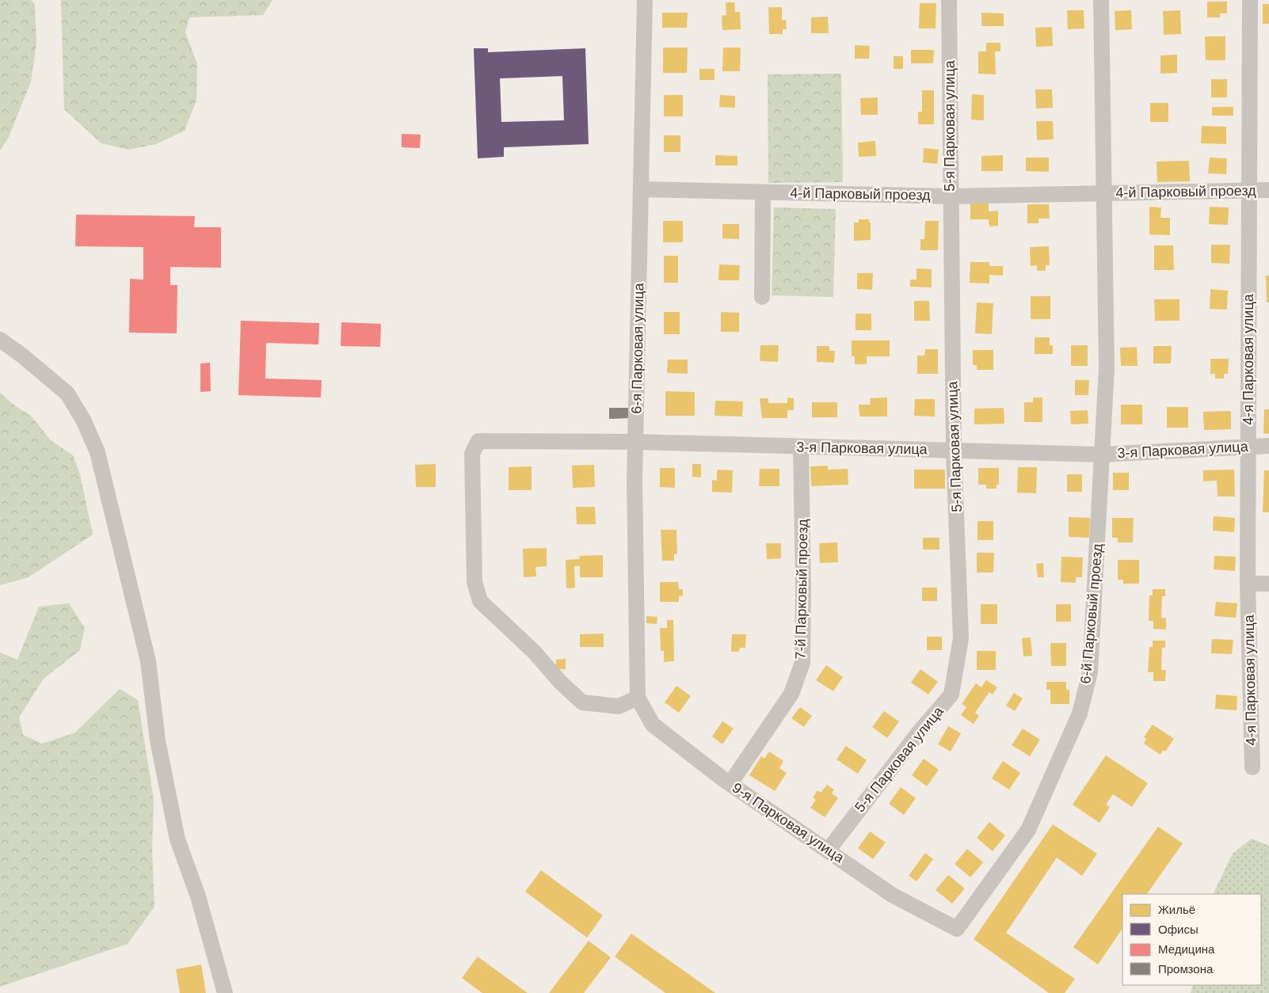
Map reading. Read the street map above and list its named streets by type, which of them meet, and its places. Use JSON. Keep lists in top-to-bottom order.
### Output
{
  "streets": {
    "street": [
      "5-я Парковая улица",
      "4-й Парковый проезд",
      "6-я Парковая улица",
      "4-я Парковая улица",
      "3-я Парковая улица",
      "7-й Парковый проезд",
      "6-й Парковый проезд",
      "9-я Парковая улица"
    ]
  },
  "crossings": [
    ["5-я Парковая улица", "4-й Парковый проезд"],
    ["5-я Парковая улица", "3-я Парковая улица"],
    ["5-я Парковая улица", "9-я Парковая улица"],
    ["4-й Парковый проезд", "6-я Парковая улица"],
    ["4-й Парковый проезд", "4-я Парковая улица"],
    ["4-й Парковый проезд", "3-я Парковая улица"],
    ["4-й Парковый проезд", "6-й Парковый проезд"],
    ["6-я Парковая улица", "3-я Парковая улица"],
    ["6-я Парковая улица", "9-я Парковая улица"],
    ["4-я Парковая улица", "3-я Парковая улица"],
    ["3-я Парковая улица", "7-й Парковый проезд"],
    ["3-я Парковая улица", "6-й Парковый проезд"],
    ["3-я Парковая улица", "9-я Парковая улица"],
    ["7-й Парковый проезд", "9-я Парковая улица"],
    ["6-й Парковый проезд", "9-я Парковая улица"]
  ],
  "legend": [
    "Жильё",
    "Офисы",
    "Медицина",
    "Промзона"
  ]
}
